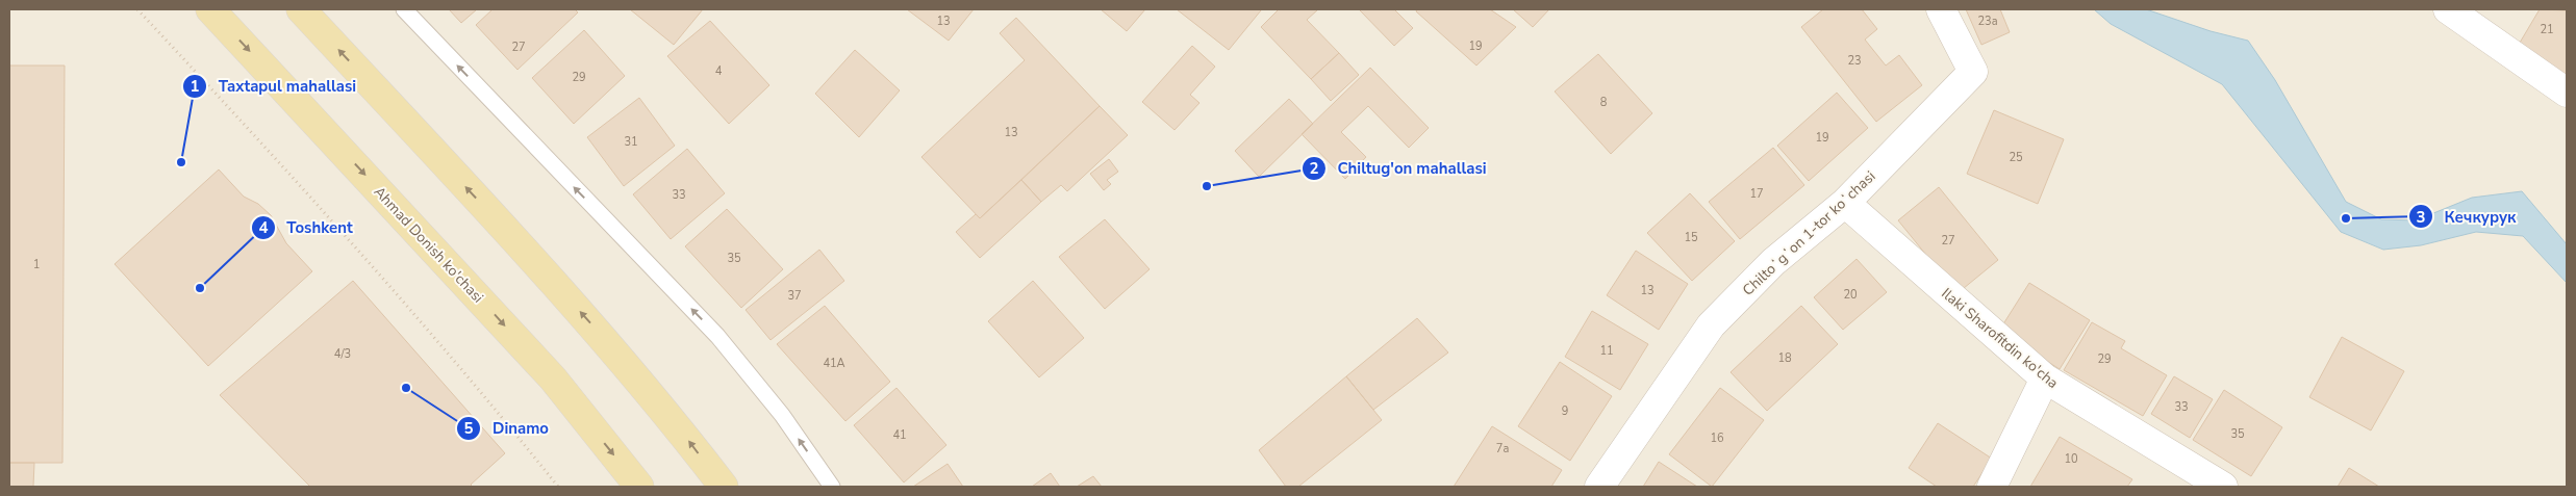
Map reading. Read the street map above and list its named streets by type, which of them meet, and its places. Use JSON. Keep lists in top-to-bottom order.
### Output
{
  "streets": {
    "main road": ["Ahmad Donish ko'chasi"],
    "street": ["Chiltoʻgʻon 1-tor koʻchasi", "Ilaki Sharofitdin ko'cha"]
  },
  "crossings": [
    ["Chiltoʻgʻon 1-tor koʻchasi", "Ilaki Sharofitdin ko'cha"]
  ],
  "places": [
    "Taxtapul mahallasi",
    "Chiltug'on mahallasi",
    "Кечкурук",
    "Toshkent",
    "Dinamo"
  ],
  "house_numbers": [
    "13",
    "23a",
    "21",
    "19",
    "27",
    "23",
    "4",
    "29",
    "8",
    "13",
    "19",
    "31",
    "25",
    "17",
    "33",
    "15",
    "27",
    "35",
    "1",
    "13",
    "20",
    "37",
    "11",
    "4/3",
    "18",
    "29",
    "41А",
    "33",
    "9",
    "35",
    "41",
    "16",
    "7a",
    "10"
  ]
}
